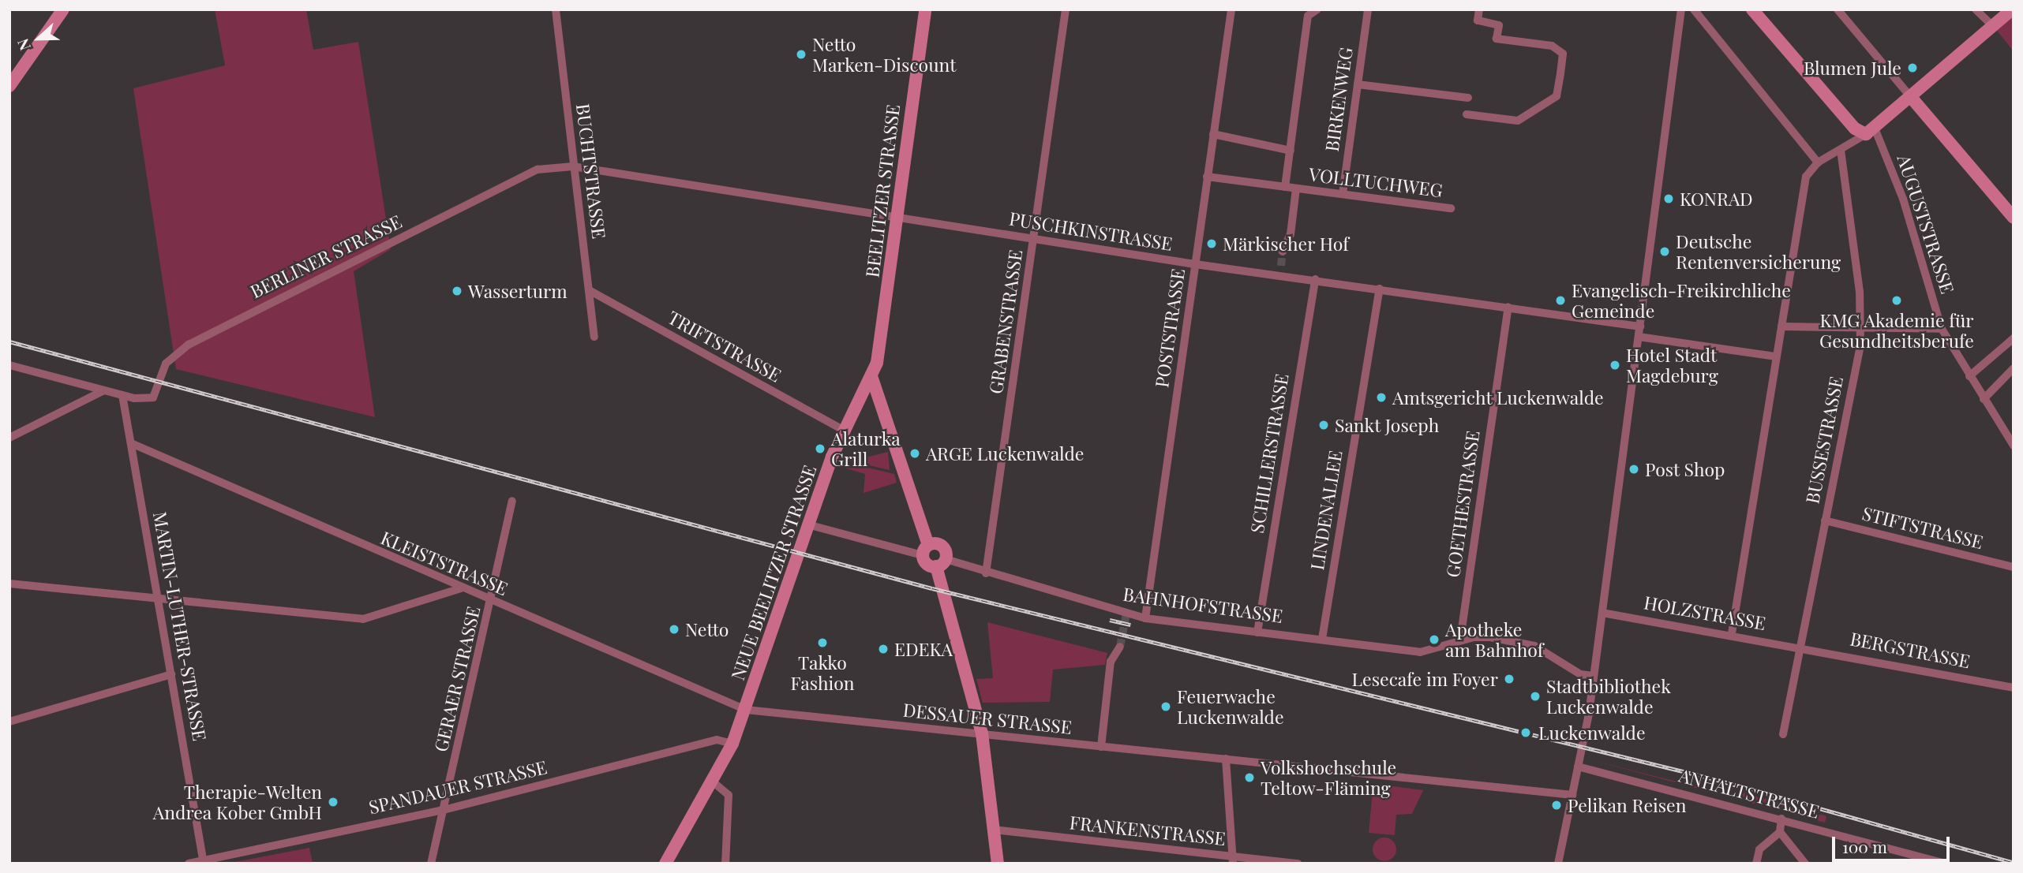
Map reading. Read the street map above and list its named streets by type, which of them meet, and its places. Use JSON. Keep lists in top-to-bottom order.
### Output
{
  "streets": {
    "main road": ["BEELITZER STRASSE", "NEUE BEELITZER STRASSE"],
    "street": [
      "BIRKENWEG",
      "BUCHTSTRASSE",
      "VOLLTUCHWEG",
      "AUGUSTSTRASSE",
      "PUSCHKINSTRASSE",
      "BERLINER STRASSE",
      "GRABENSTRASSE",
      "POSTSTRASSE",
      "TRIFTSTRASSE",
      "BUSSESTRASSE",
      "SCHILLERSTRASSE",
      "GOETHESTRASSE",
      "LINDENALLEE",
      "STIFTSTRASSE",
      "KLEISTSTRASSE",
      "BAHNHOFSTRASSE",
      "HOLZSTRASSE",
      "MARTIN-LUTHER-STRASSE",
      "BERGSTRASSE",
      "GERAER STRASSE",
      "DESSAUER STRASSE",
      "SPANDAUER STRASSE",
      "ANHALTSTRASSE",
      "FRANKENSTRASSE"
    ]
  },
  "crossings": [
    ["BIRKENWEG", "VOLLTUCHWEG"],
    ["BUCHTSTRASSE", "PUSCHKINSTRASSE"],
    ["BUCHTSTRASSE", "TRIFTSTRASSE"],
    ["VOLLTUCHWEG", "POSTSTRASSE"],
    ["BEELITZER STRASSE", "PUSCHKINSTRASSE"],
    ["BEELITZER STRASSE", "NEUE BEELITZER STRASSE"],
    ["PUSCHKINSTRASSE", "BERLINER STRASSE"],
    ["PUSCHKINSTRASSE", "GRABENSTRASSE"],
    ["PUSCHKINSTRASSE", "POSTSTRASSE"],
    ["PUSCHKINSTRASSE", "SCHILLERSTRASSE"],
    ["PUSCHKINSTRASSE", "GOETHESTRASSE"],
    ["PUSCHKINSTRASSE", "LINDENALLEE"],
    ["BERLINER STRASSE", "MARTIN-LUTHER-STRASSE"],
    ["GRABENSTRASSE", "BAHNHOFSTRASSE"],
    ["POSTSTRASSE", "BAHNHOFSTRASSE"],
    ["TRIFTSTRASSE", "NEUE BEELITZER STRASSE"],
    ["BUSSESTRASSE", "STIFTSTRASSE"],
    ["BUSSESTRASSE", "HOLZSTRASSE"],
    ["BUSSESTRASSE", "BERGSTRASSE"],
    ["SCHILLERSTRASSE", "BAHNHOFSTRASSE"],
    ["GOETHESTRASSE", "BAHNHOFSTRASSE"],
    ["LINDENALLEE", "BAHNHOFSTRASSE"],
    ["KLEISTSTRASSE", "NEUE BEELITZER STRASSE"],
    ["KLEISTSTRASSE", "MARTIN-LUTHER-STRASSE"],
    ["KLEISTSTRASSE", "GERAER STRASSE"],
    ["KLEISTSTRASSE", "DESSAUER STRASSE"],
    ["NEUE BEELITZER STRASSE", "DESSAUER STRASSE"],
    ["NEUE BEELITZER STRASSE", "SPANDAUER STRASSE"],
    ["HOLZSTRASSE", "BERGSTRASSE"],
    ["MARTIN-LUTHER-STRASSE", "SPANDAUER STRASSE"],
    ["GERAER STRASSE", "SPANDAUER STRASSE"]
  ],
  "places": [
    "Netto Marken-Discount",
    "Blumen Jule",
    "KONRAD",
    "Märkischer Hof",
    "Deutsche Rentenversicherung",
    "Wasserturm",
    "Evangelisch-Freikirchliche Gemeinde",
    "KMG Akademie für Gesundheitsberufe",
    "Hotel Stadt Magdeburg",
    "Amtsgericht Luckenwalde",
    "Sankt Joseph",
    "Alaturka Grill",
    "ARGE Luckenwalde",
    "Post Shop",
    "Netto",
    "Apotheke am Bahnhof",
    "Takko Fashion",
    "EDEKA",
    "Lesecafe im Foyer",
    "Stadtbibliothek Luckenwalde",
    "Feuerwache Luckenwalde",
    "Luckenwalde",
    "Volkshochschule Teltow-Fläming",
    "Therapie-Welten Andrea Kober GmbH",
    "Pelikan Reisen"
  ],
  "scale_bar": "100 m",
  "north": "left"
}
